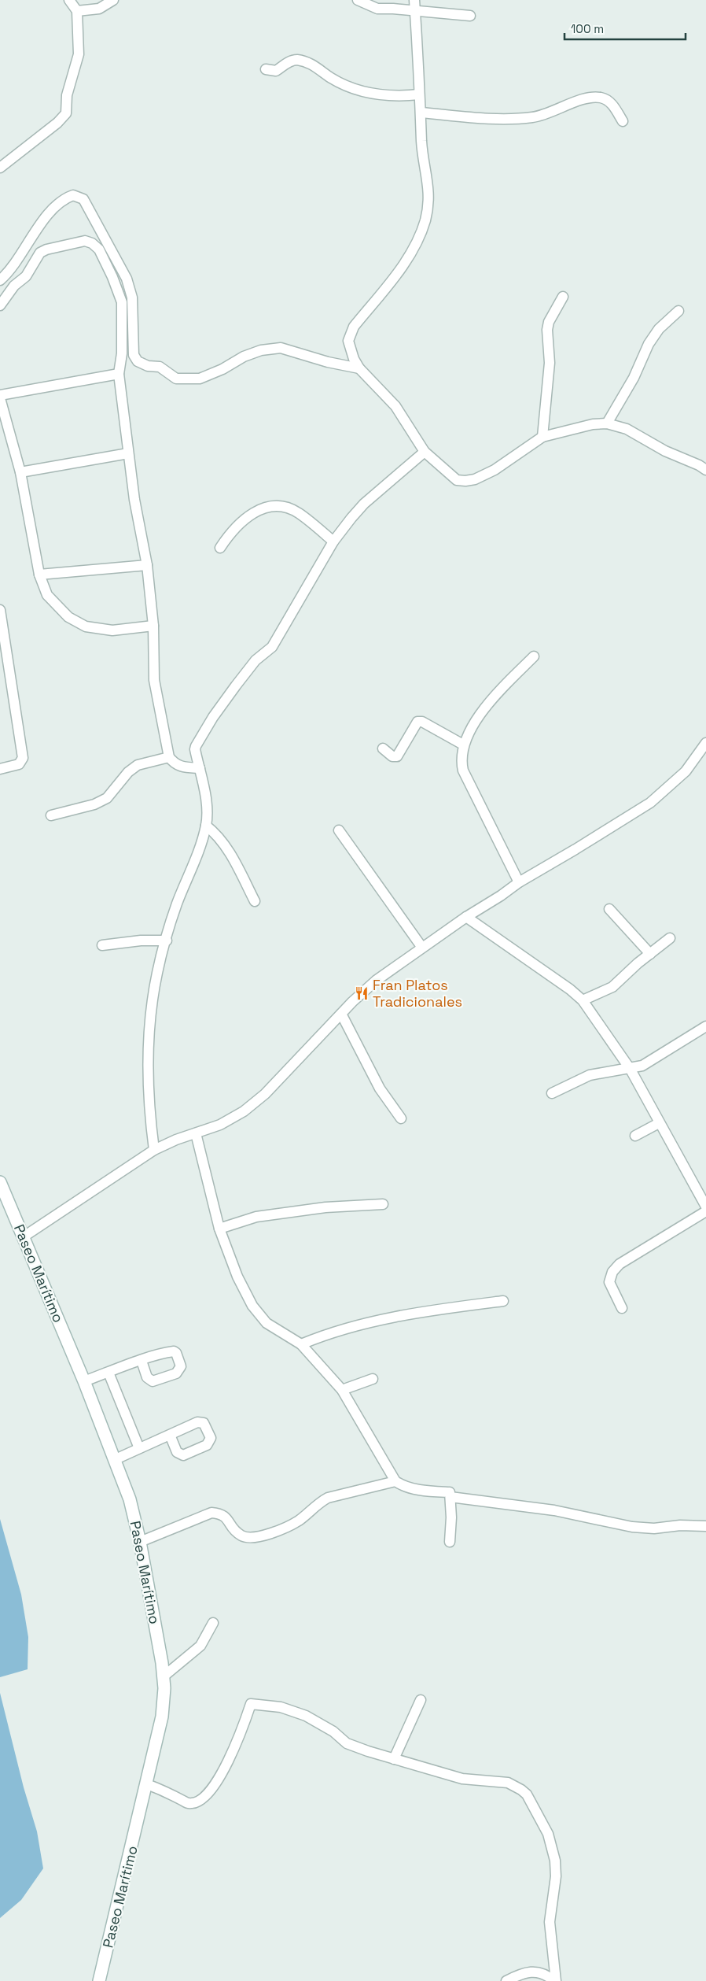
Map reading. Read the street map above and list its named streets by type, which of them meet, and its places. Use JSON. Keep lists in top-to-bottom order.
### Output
{
  "streets": {
    "main road": ["Paseo Marítimo"]
  },
  "places": {
    "restaurant": ["Fran Platos Tradicionales"]
  },
  "scale_bar": "100 m"
}
